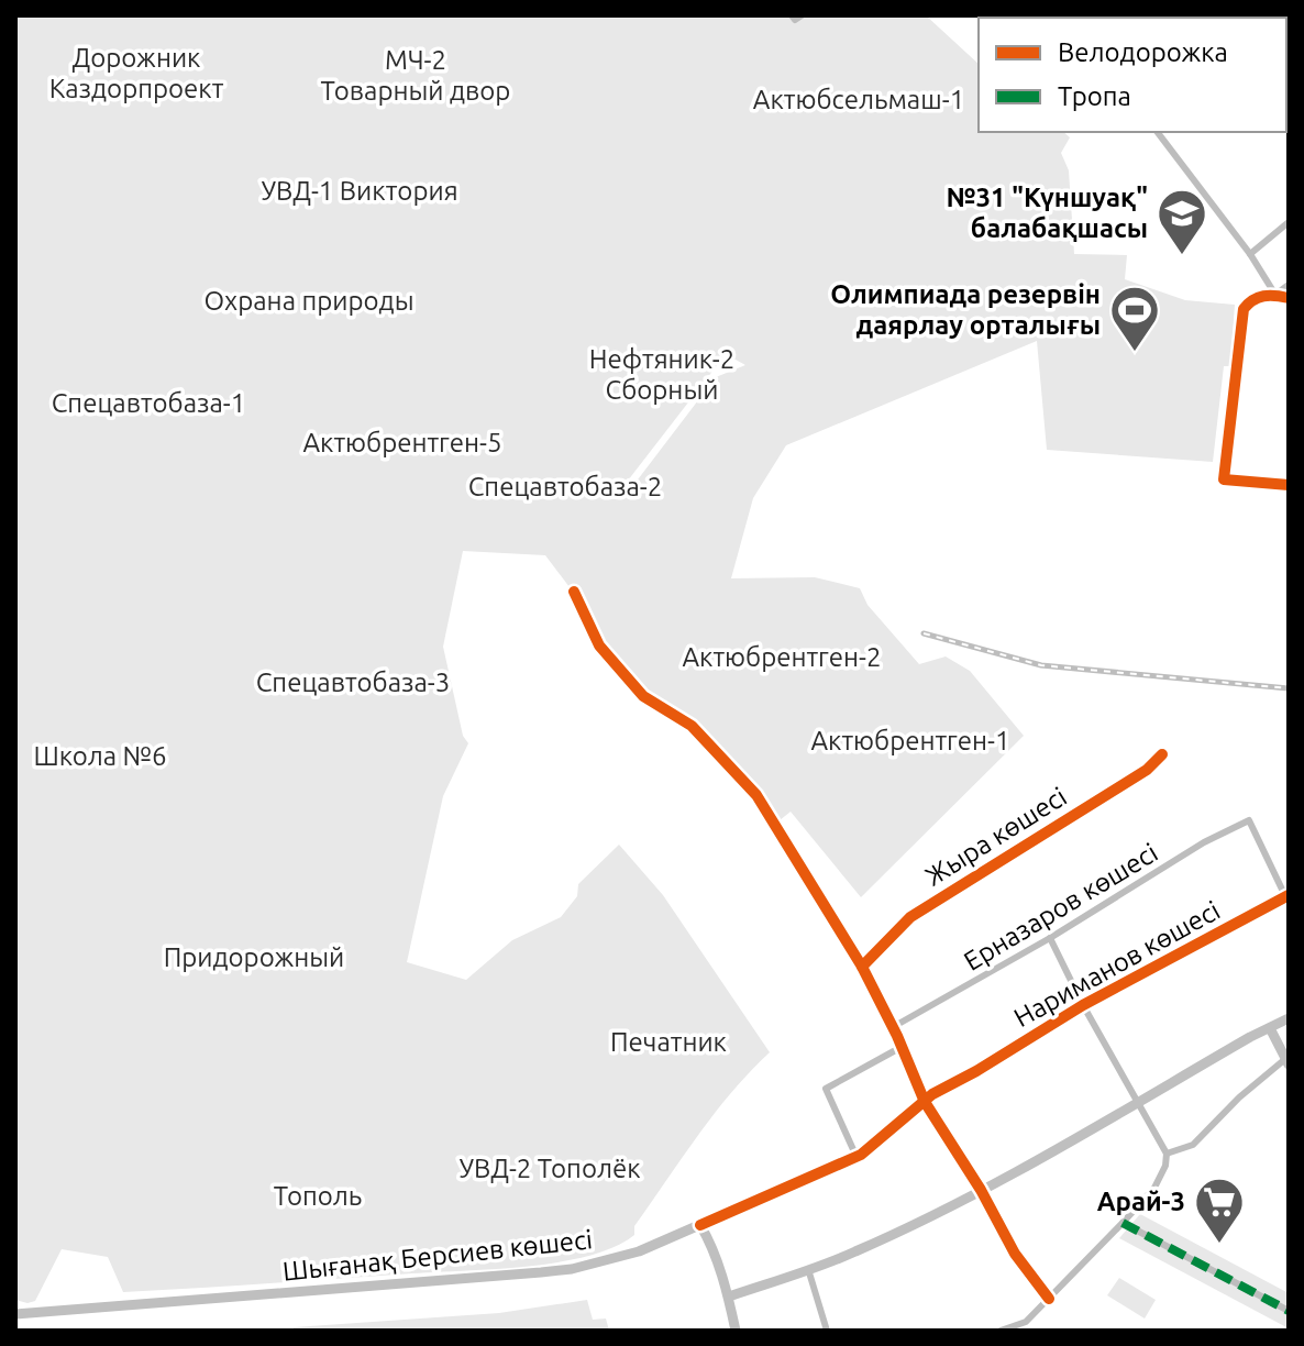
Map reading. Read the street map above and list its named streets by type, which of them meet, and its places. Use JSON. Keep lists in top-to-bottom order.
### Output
{
  "streets": {
    "street": [
      "Жыра көшесі",
      "Ерназаров көшесі",
      "Нариманов көшесі",
      "Шығанақ Берсиев көшесі"
    ]
  },
  "crossings": [
    ["Ерназаров көшесі", "Нариманов көшесі"],
    ["Нариманов көшесі", "Шығанақ Берсиев көшесі"]
  ],
  "parks": [
    "Дорожник Каздорпроект",
    "МЧ-2 Товарный двор",
    "Актюбсельмаш-1",
    "УВД-1 Виктория",
    "Охрана природы",
    "Нефтяник-2 Сборный",
    "Спецавтобаза-1",
    "Актюбрентген-5",
    "Спецавтобаза-2",
    "Актюбрентген-2",
    "Спецавтобаза-3",
    "Актюбрентген-1",
    "Школа №6",
    "Придорожный",
    "Печатник",
    "УВД-2 Тополёк",
    "Тополь"
  ],
  "places": {
    "school or university": ["№31 \"Күншуақ\" балабақшасы"],
    "sports": ["Олимпиада резервін даярлау орталығы"],
    "supermarket": ["Арай-3"]
  },
  "legend": ["Велодорожка", "Тропа"]
}
